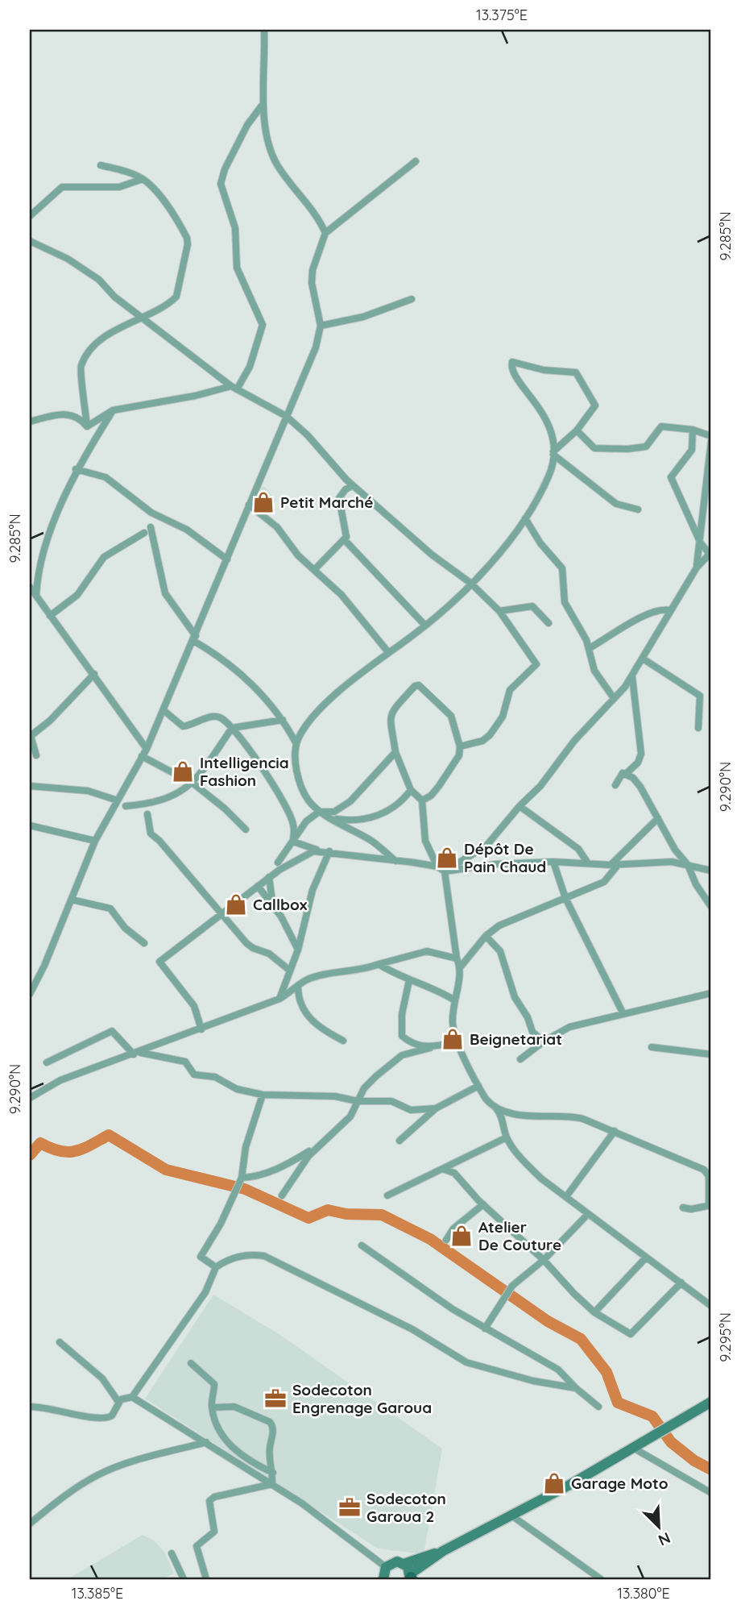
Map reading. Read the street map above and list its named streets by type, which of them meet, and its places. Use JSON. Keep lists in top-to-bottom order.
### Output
{
  "places": {
    "shop": [
      "Petit Marché",
      "Intelligencia Fashion",
      "Dépôt De Pain Chaud",
      "Callbox",
      "Beignetariat",
      "Atelier De Couture",
      "Garage Moto"
    ],
    "office": ["Sodecoton Engrenage Garoua", "Sodecoton Garoua 2"]
  },
  "north": "bottom right",
  "coordinates": [
    "13.375°E",
    "9.285°N",
    "9.290°N",
    "9.295°N",
    "13.385°E",
    "13.380°E"
  ]
}
